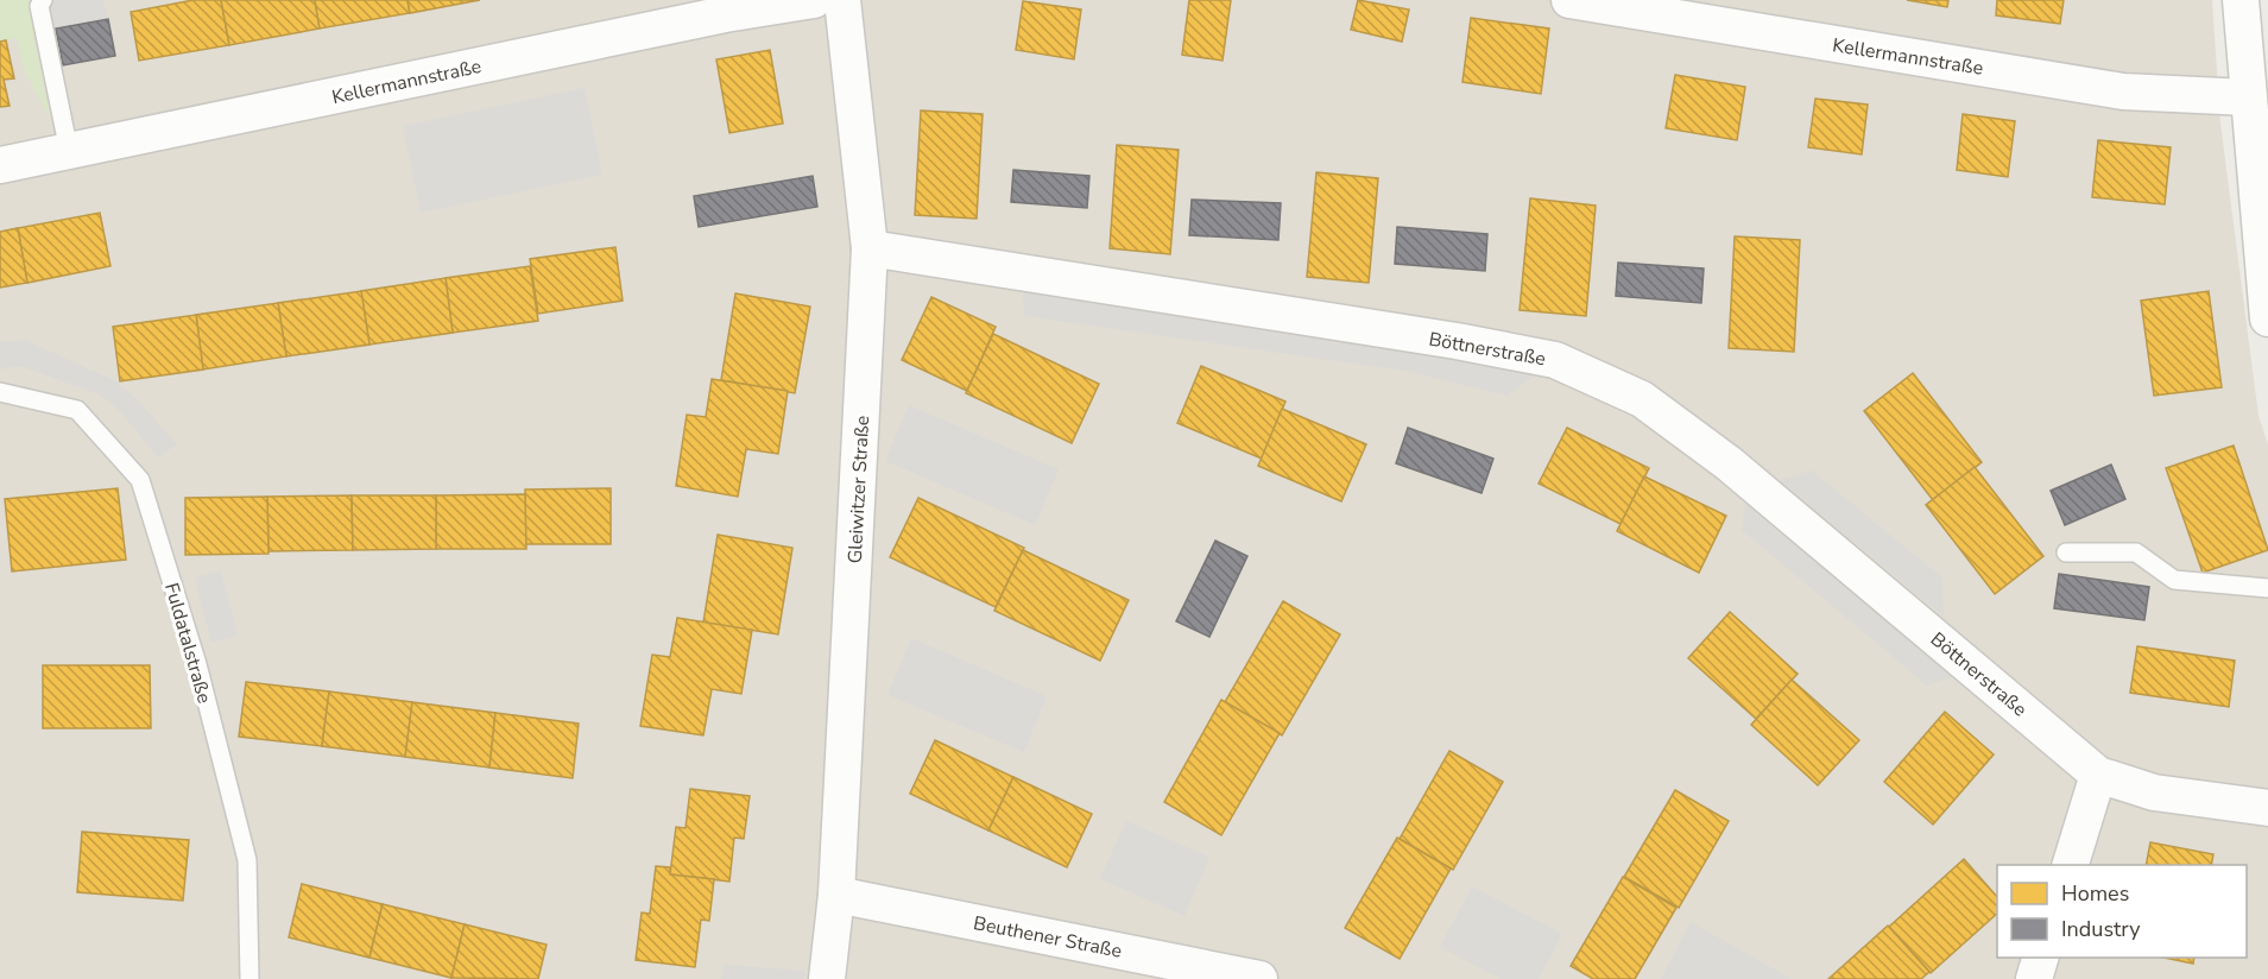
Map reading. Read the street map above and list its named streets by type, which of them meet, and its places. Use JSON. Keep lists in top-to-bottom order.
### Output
{
  "streets": {
    "street": [
      "Kellermannstraße",
      "Böttnerstraße",
      "Gleiwitzer Straße",
      "Beuthener Straße"
    ],
    "lane": ["Fuldatalstraße"]
  },
  "crossings": [
    ["Böttnerstraße", "Gleiwitzer Straße"],
    ["Gleiwitzer Straße", "Beuthener Straße"]
  ],
  "legend": ["Homes", "Industry"]
}
